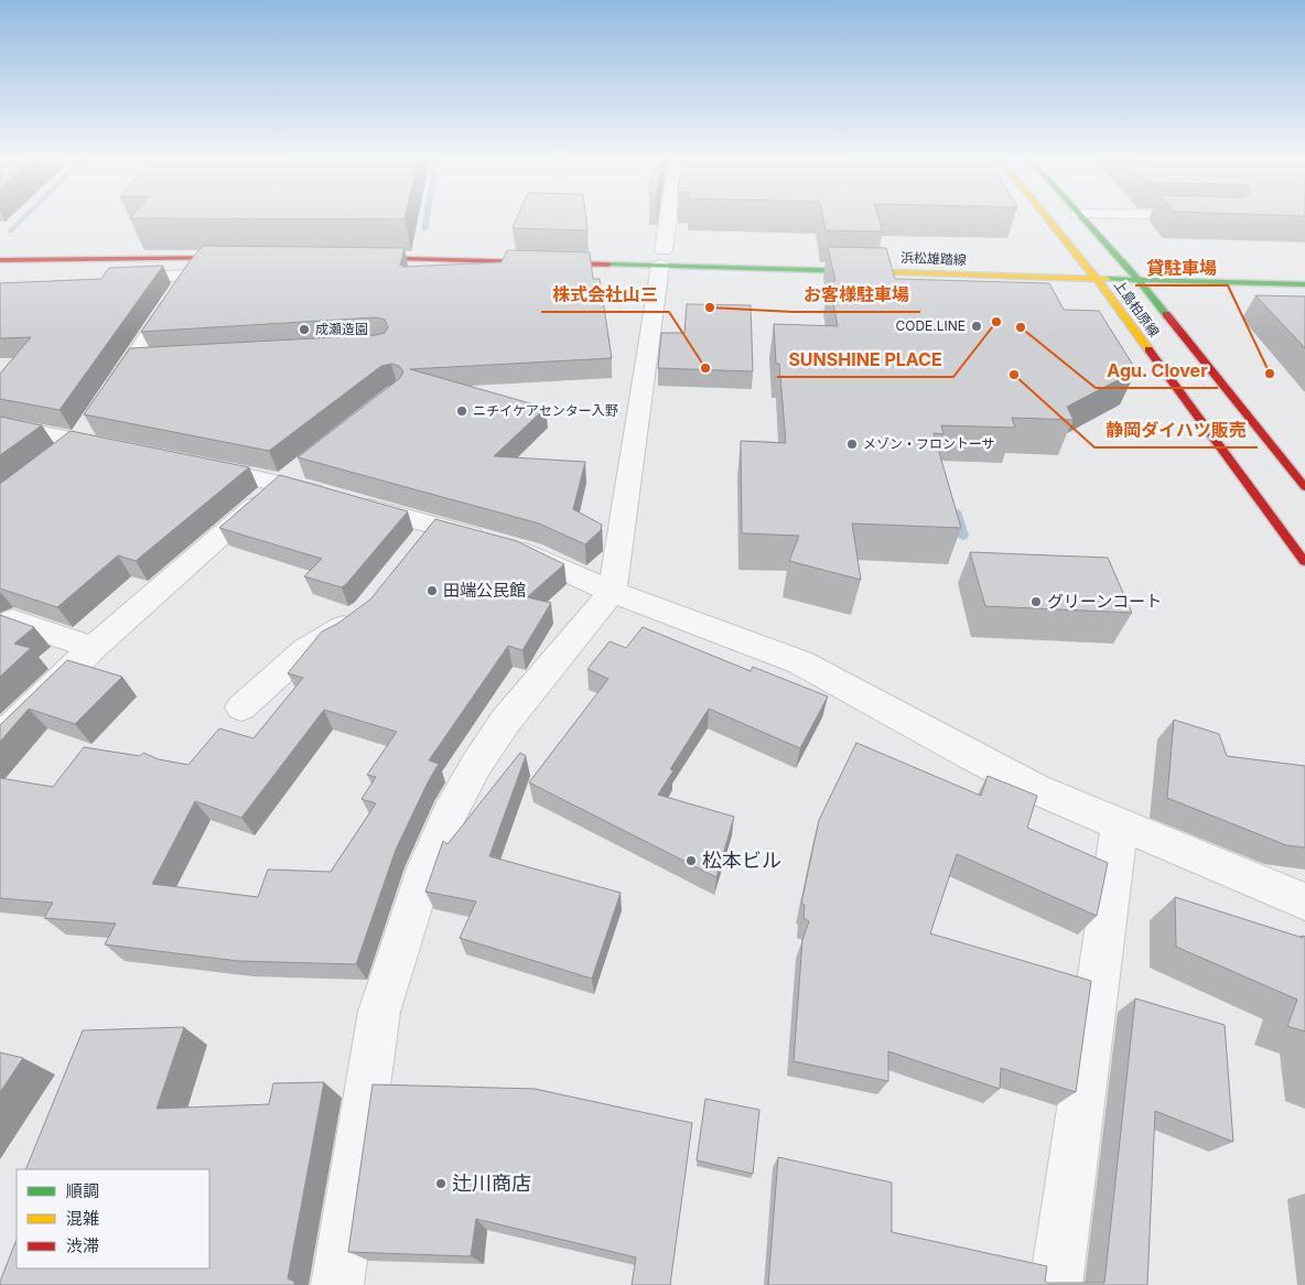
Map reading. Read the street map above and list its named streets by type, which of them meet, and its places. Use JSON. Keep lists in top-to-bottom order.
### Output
{
  "streets": {
    "street": ["浜松雄踏線", "上島柏原線"]
  },
  "crossings": [
    ["浜松雄踏線", "上島柏原線"]
  ],
  "places": [
    "お客様駐車場",
    "SUNSHINE PLACE",
    "CODE.LINE",
    "Agu. Clover",
    "成瀬造園",
    "株式会社山三",
    "貸駐車場",
    "静岡ダイハツ販売",
    "ニチイケアセンター入野",
    "メゾン・フロントーサ",
    "田端公民館",
    "グリーンコート",
    "松本ビル",
    "辻川商店"
  ],
  "legend": ["順調", "混雑", "渋滞"]
}
